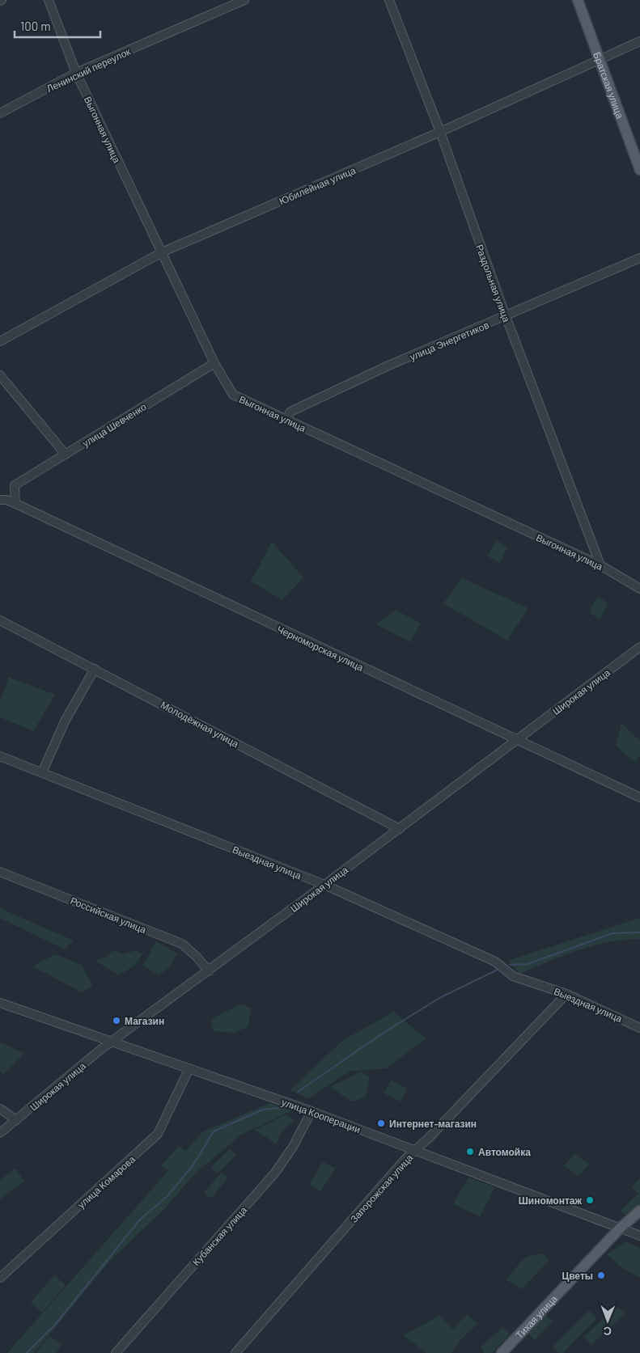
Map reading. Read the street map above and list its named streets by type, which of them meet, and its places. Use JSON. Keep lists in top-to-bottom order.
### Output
{
  "streets": {
    "main road": ["Братская улица", "Тихая улица"],
    "street": [
      "Ленинский переулок",
      "Выгонная улица",
      "Юбилейная улица",
      "Раздольная улица",
      "улица Энергетиков",
      "улица Шевченко",
      "Черноморская улица",
      "Широкая улица",
      "Молодёжная улица",
      "Выездная улица",
      "Российская улица",
      "улица Кооперации",
      "улица Комарова",
      "Запорожская улица",
      "Кубанская улица"
    ]
  },
  "crossings": [
    ["Ленинский переулок", "Выгонная улица"],
    ["Братская улица", "Юбилейная улица"],
    ["Выгонная улица", "Юбилейная улица"],
    ["Выгонная улица", "Раздольная улица"],
    ["Выгонная улица", "улица Энергетиков"],
    ["Выгонная улица", "улица Шевченко"],
    ["Юбилейная улица", "Раздольная улица"],
    ["Раздольная улица", "улица Энергетиков"],
    ["Черноморская улица", "Широкая улица"],
    ["Широкая улица", "Молодёжная улица"],
    ["Широкая улица", "Выездная улица"],
    ["Широкая улица", "Российская улица"],
    ["Широкая улица", "улица Кооперации"],
    ["Выездная улица", "Запорожская улица"],
    ["улица Кооперации", "улица Комарова"],
    ["улица Кооперации", "Запорожская улица"],
    ["улица Кооперации", "Кубанская улица"],
    ["улица Кооперации", "Тихая улица"]
  ],
  "places": [
    "Магазин",
    "Интернет-магазин",
    "Автомойка",
    "Шиномонтаж",
    "Цветы"
  ],
  "scale_bar": "100 m",
  "north": "bottom"
}
